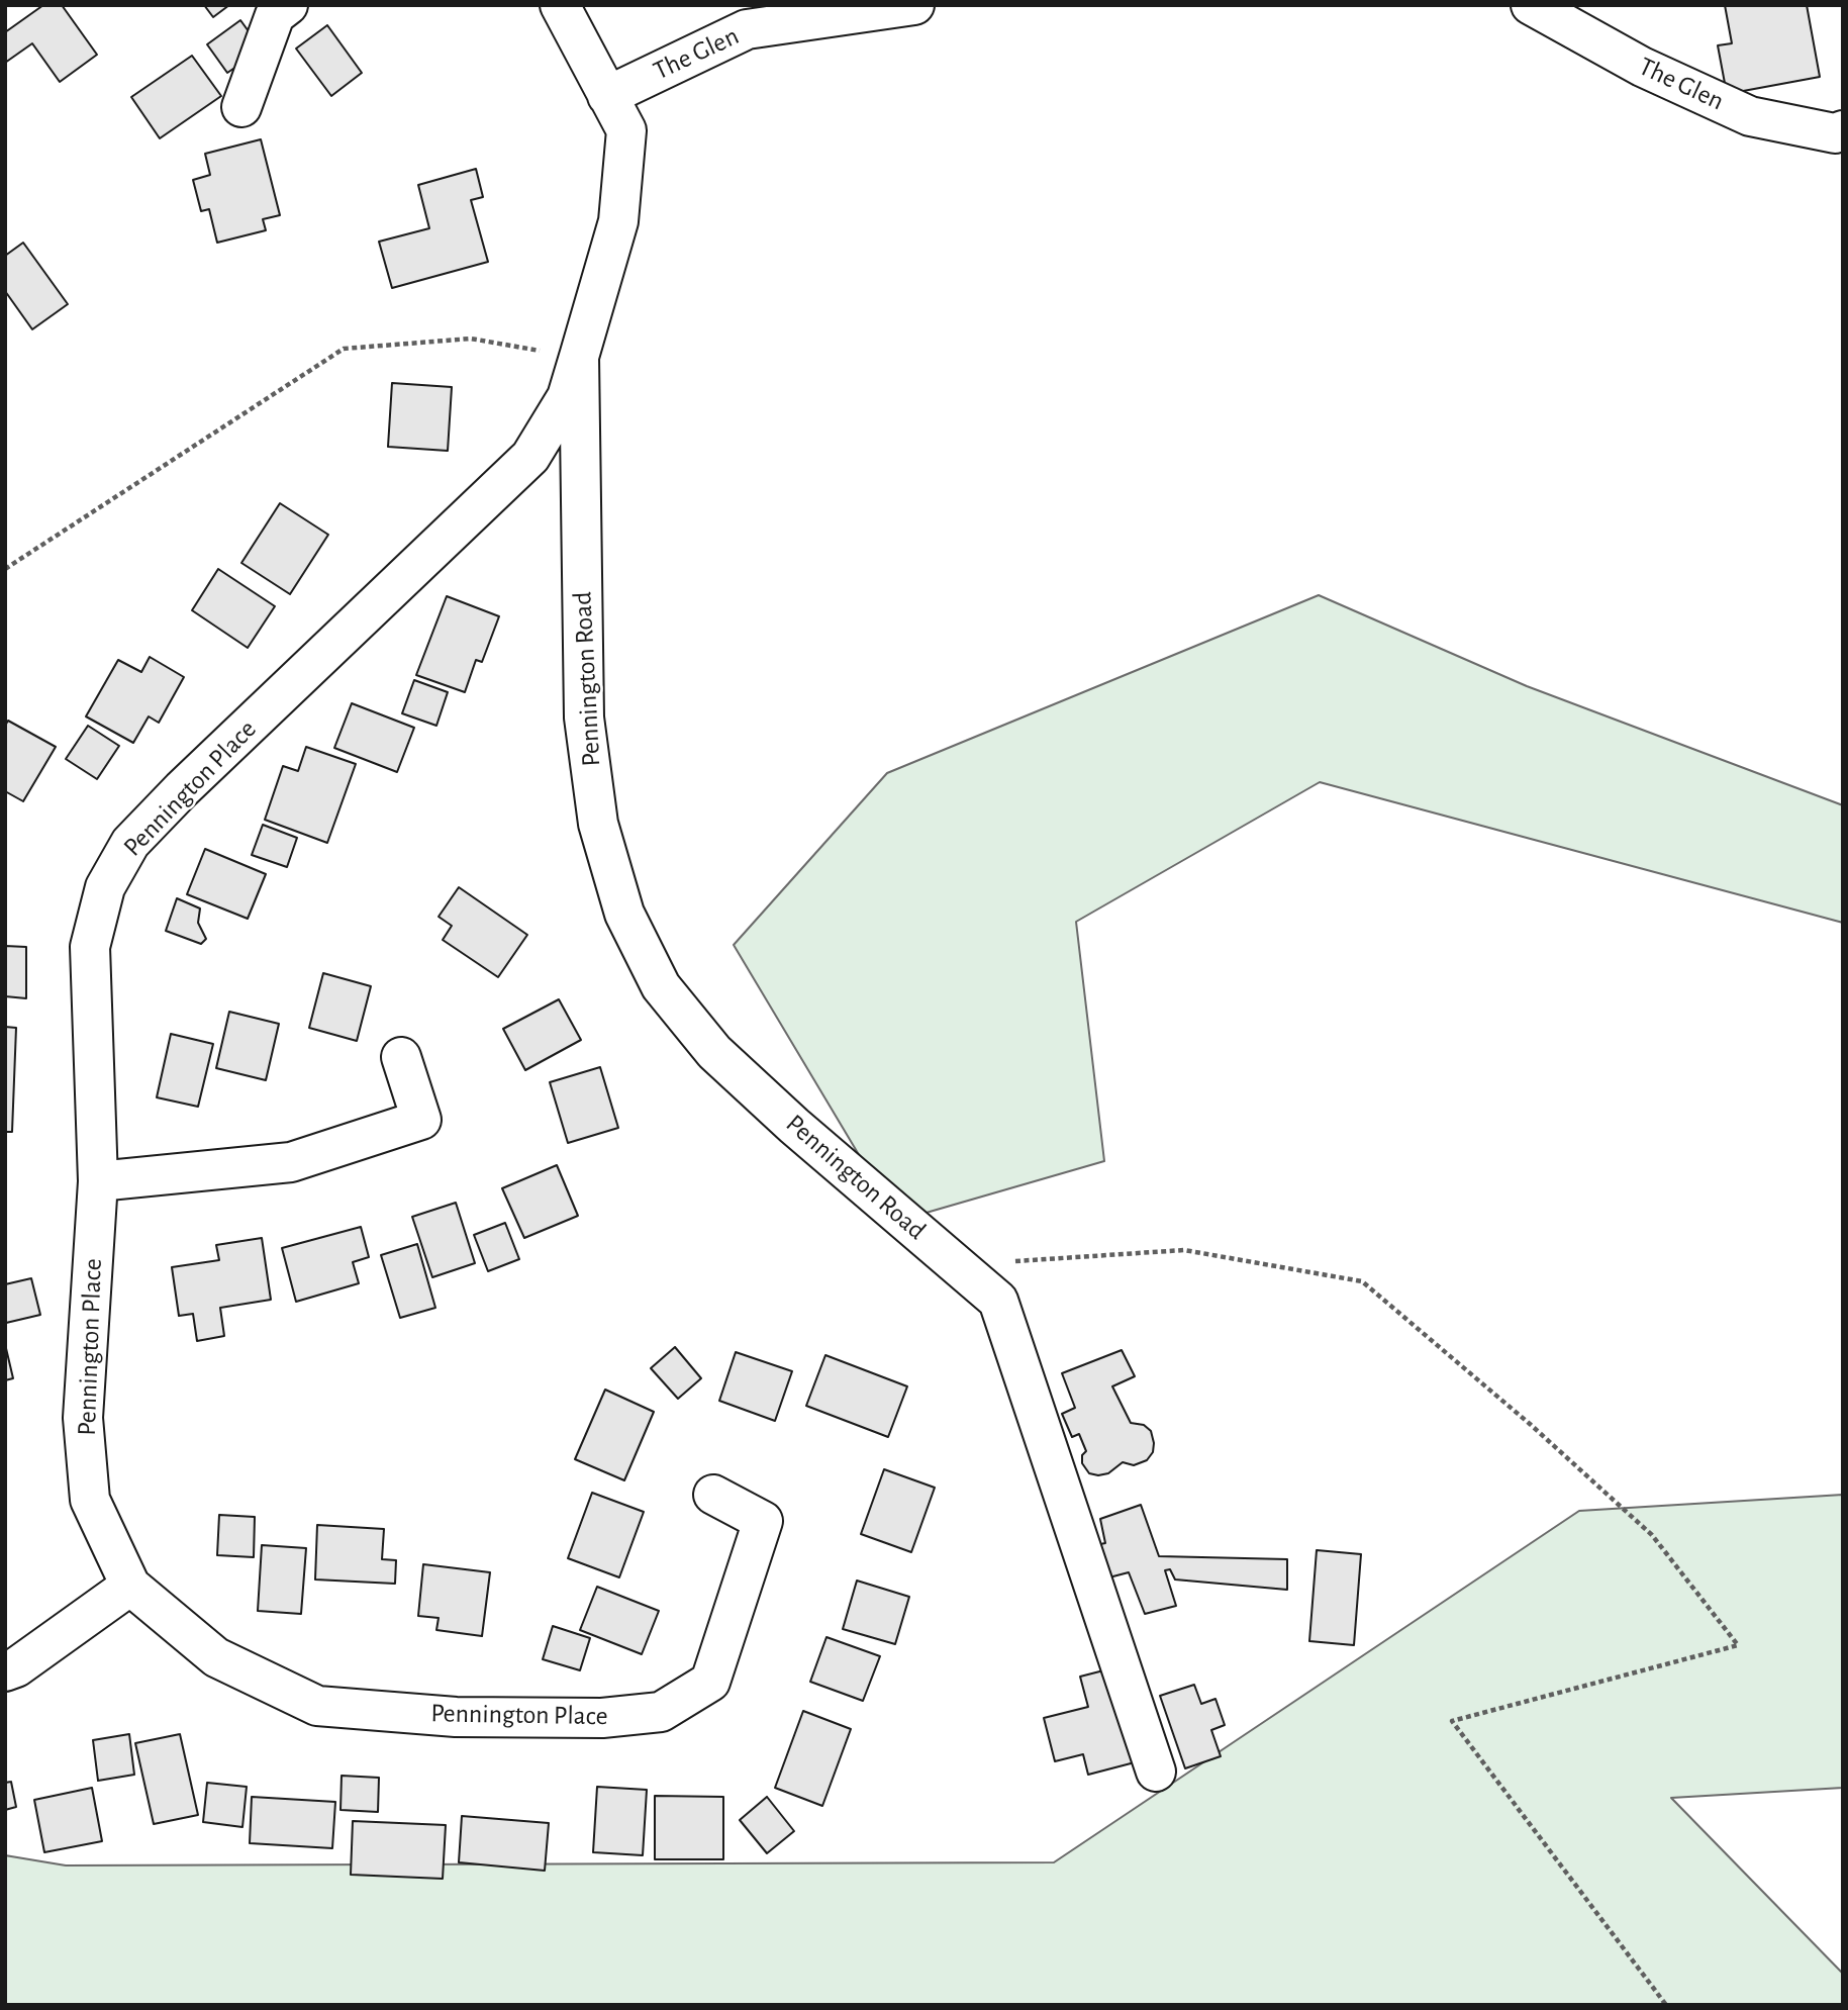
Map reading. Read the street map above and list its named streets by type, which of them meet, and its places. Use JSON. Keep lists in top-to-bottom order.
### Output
{
  "streets": {
    "street": ["The Glen", "Pennington Road", "Pennington Place"]
  },
  "crossings": [
    ["The Glen", "Pennington Road"],
    ["Pennington Road", "Pennington Place"]
  ]
}
